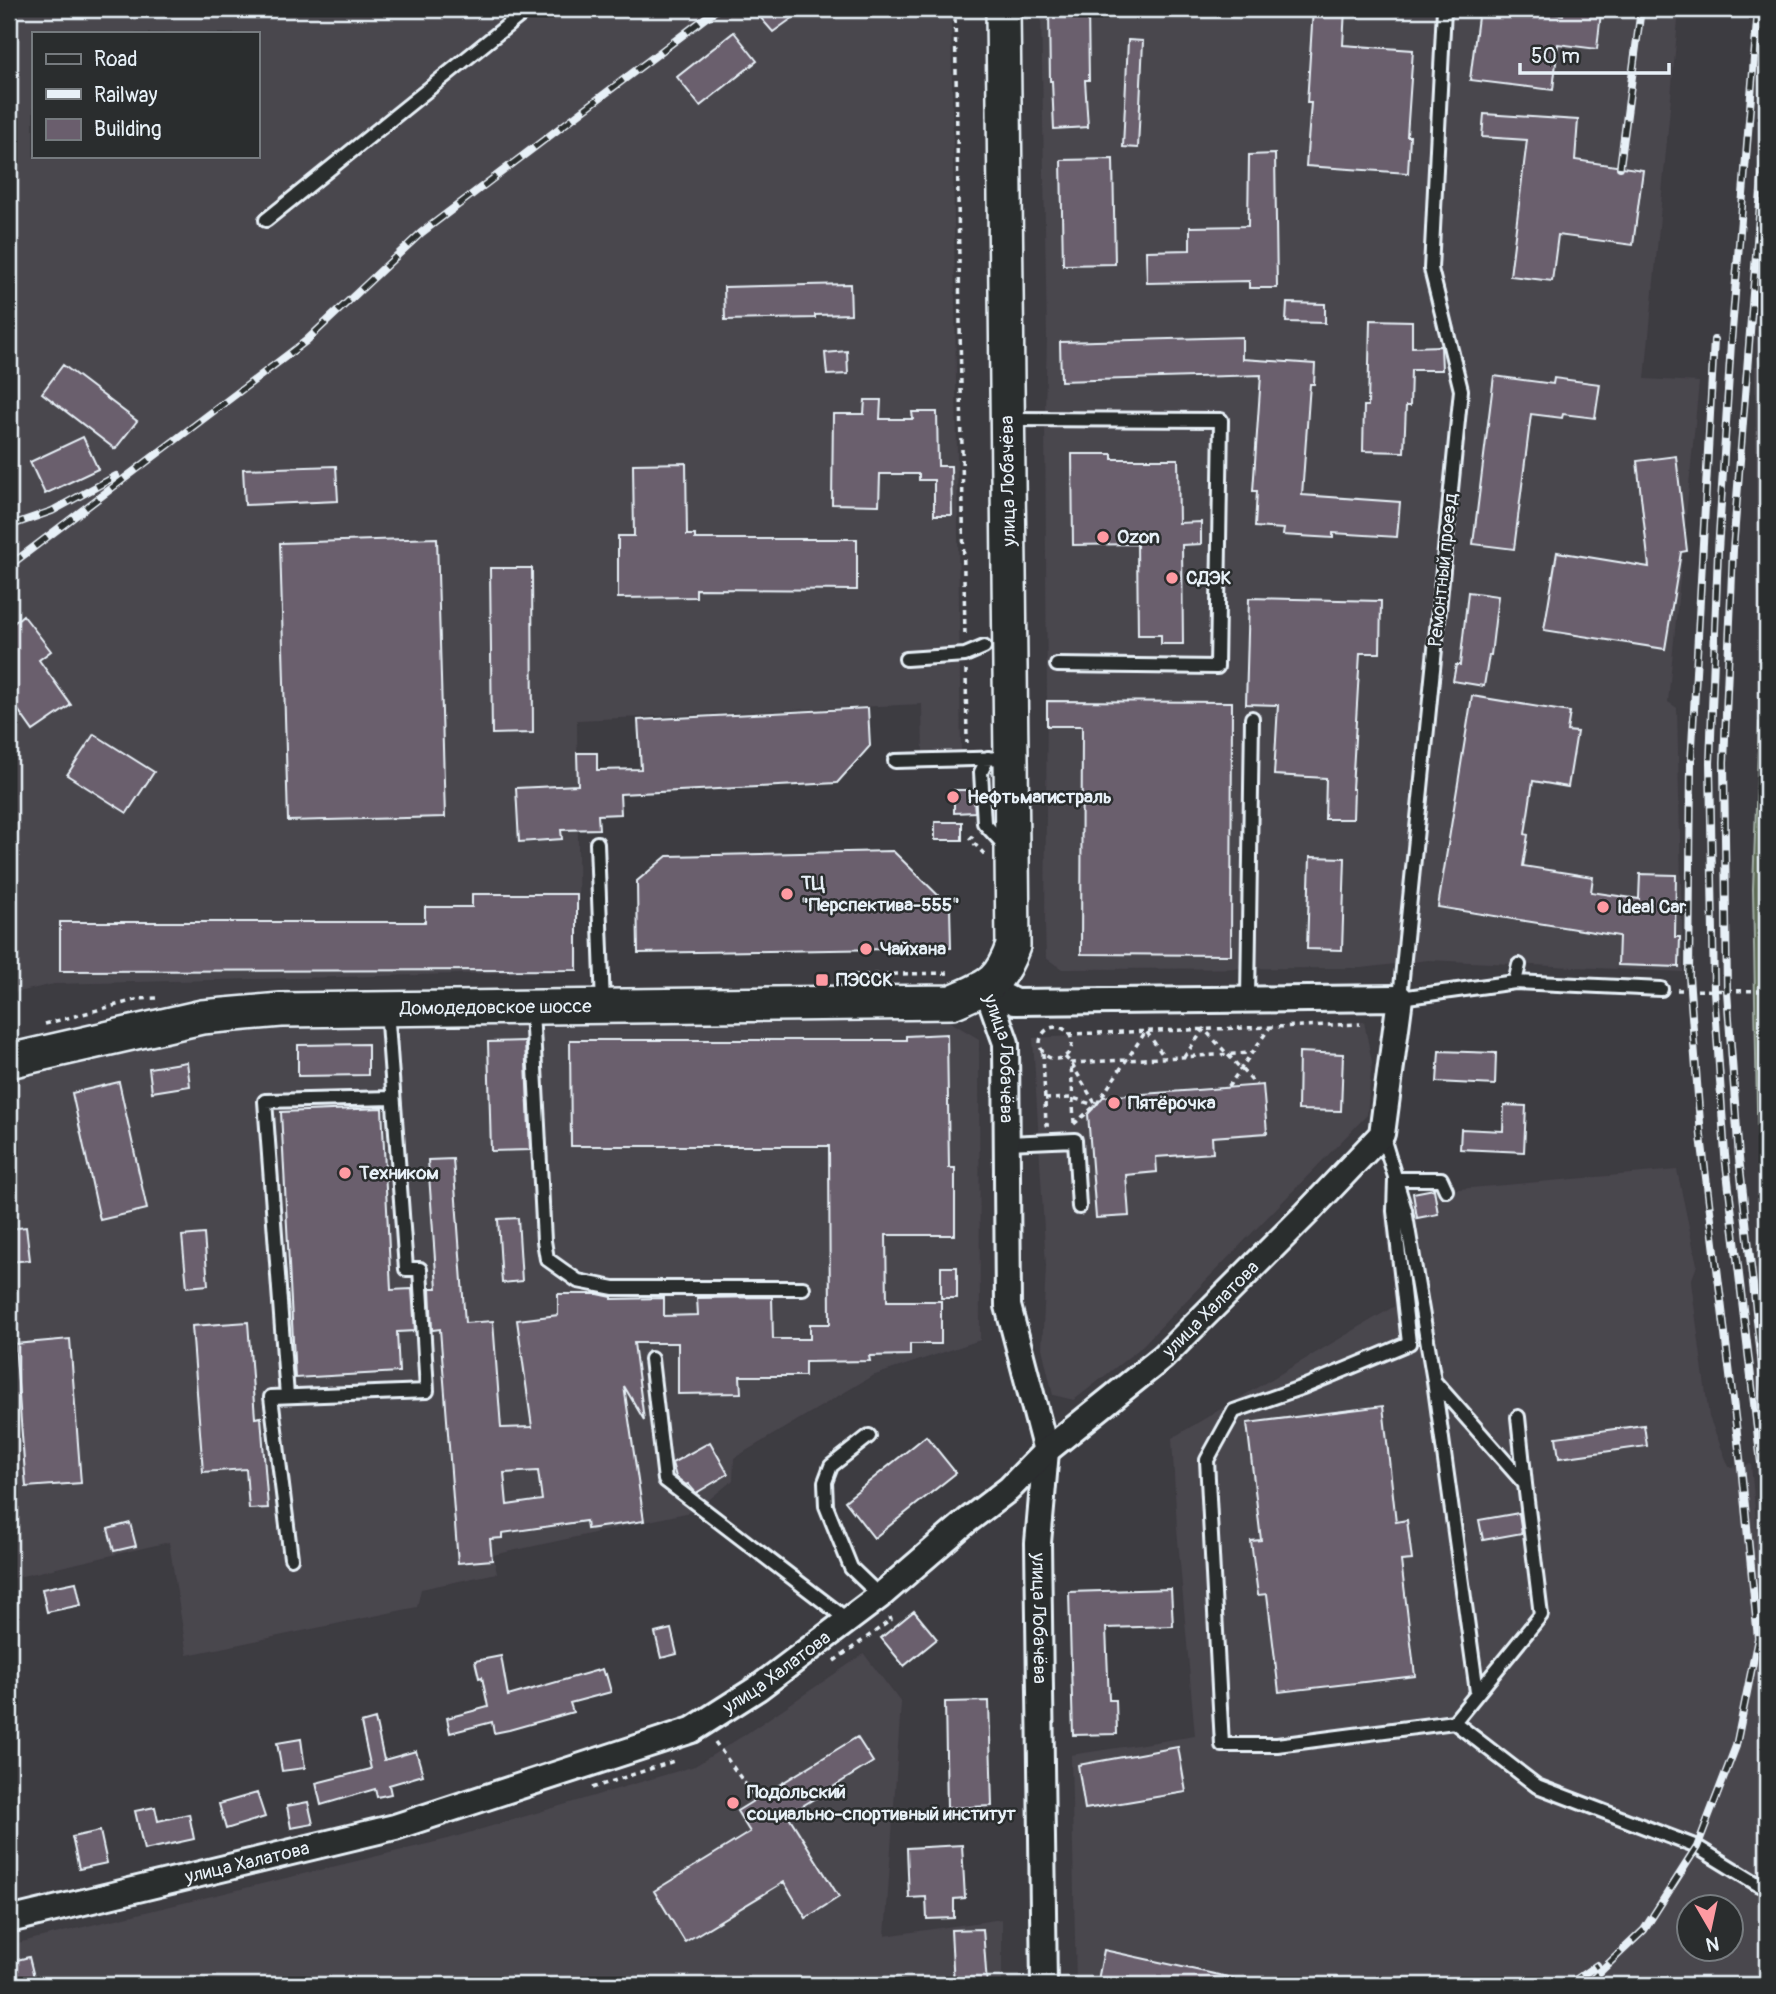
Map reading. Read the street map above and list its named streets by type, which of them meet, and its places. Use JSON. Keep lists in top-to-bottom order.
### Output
{
  "streets": {
    "main road": ["улица Лобачёва", "Домодедовское шоссе"],
    "street": ["Ремонтный проезд", "улица Халатова"]
  },
  "crossings": [
    ["улица Лобачёва", "Домодедовское шоссе"],
    ["улица Лобачёва", "улица Халатова"],
    ["Ремонтный проезд", "улица Халатова"]
  ],
  "places": {
    "other": [
      "Ozon",
      "СДЭК",
      "Нефтьмагистраль",
      "ТЦ \"Перспектива-555\"",
      "Ideal Car",
      "Чайхана",
      "Пятёрочка",
      "Техником",
      "Подольский социально-спортивный институт"
    ],
    "transit": ["ПЭССК"]
  },
  "legend": ["Road", "Railway", "Building"],
  "scale_bar": "50 m",
  "north": "bottom"
}
